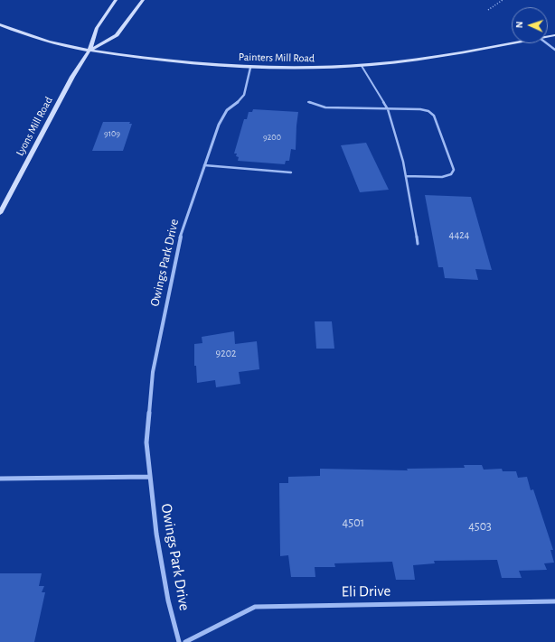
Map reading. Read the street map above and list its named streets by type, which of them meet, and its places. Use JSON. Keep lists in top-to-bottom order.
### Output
{
  "streets": {
    "main road": ["Painters Mill Road", "Lyons Mill Road"],
    "street": ["Owings Park Drive", "Eli Drive"]
  },
  "crossings": [
    ["Painters Mill Road", "Lyons Mill Road"],
    ["Painters Mill Road", "Owings Park Drive"]
  ],
  "house_numbers": [
    "9109",
    "9200",
    "4424",
    "9202",
    "4501",
    "4503"
  ],
  "north": "left"
}
